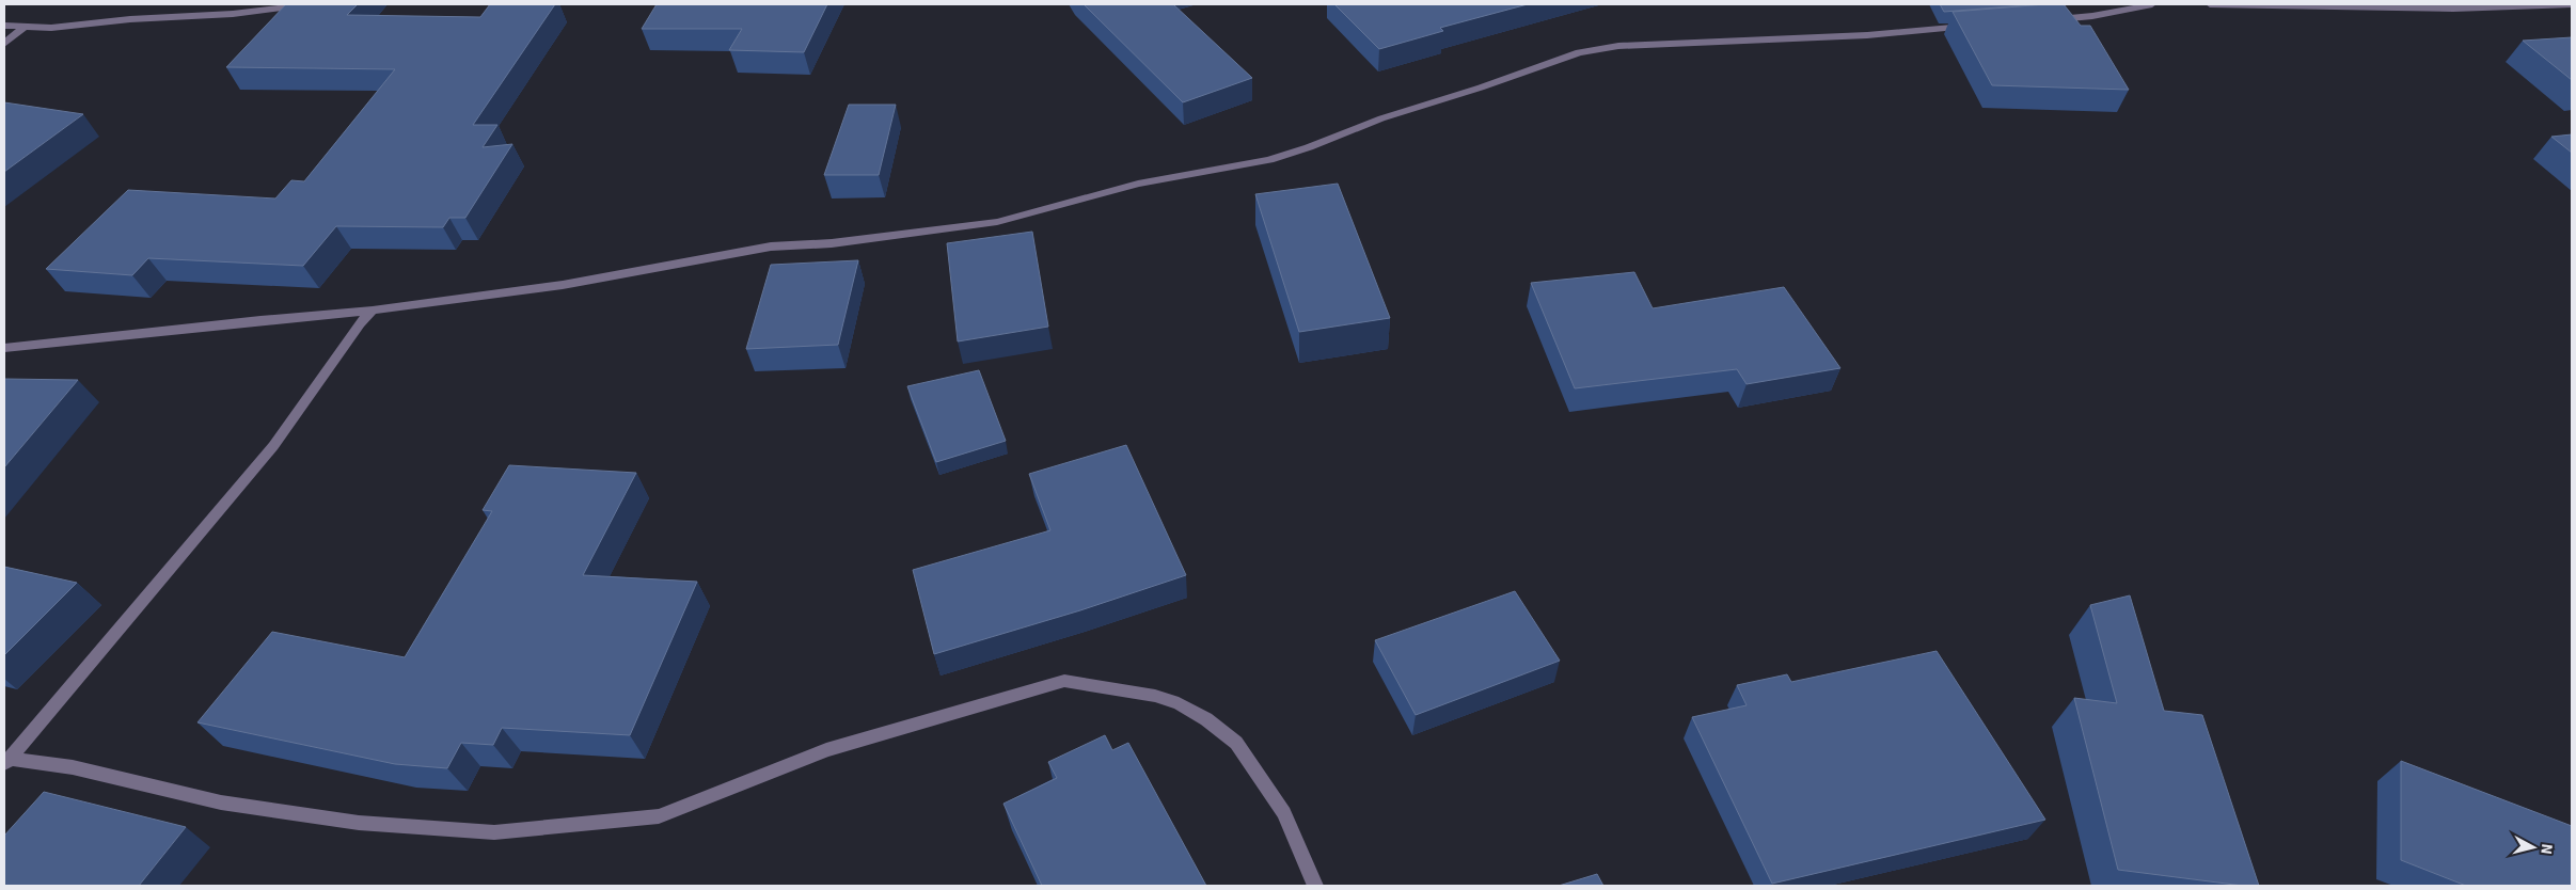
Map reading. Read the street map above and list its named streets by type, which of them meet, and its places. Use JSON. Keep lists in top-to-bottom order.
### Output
{
  "north": "right"
}
